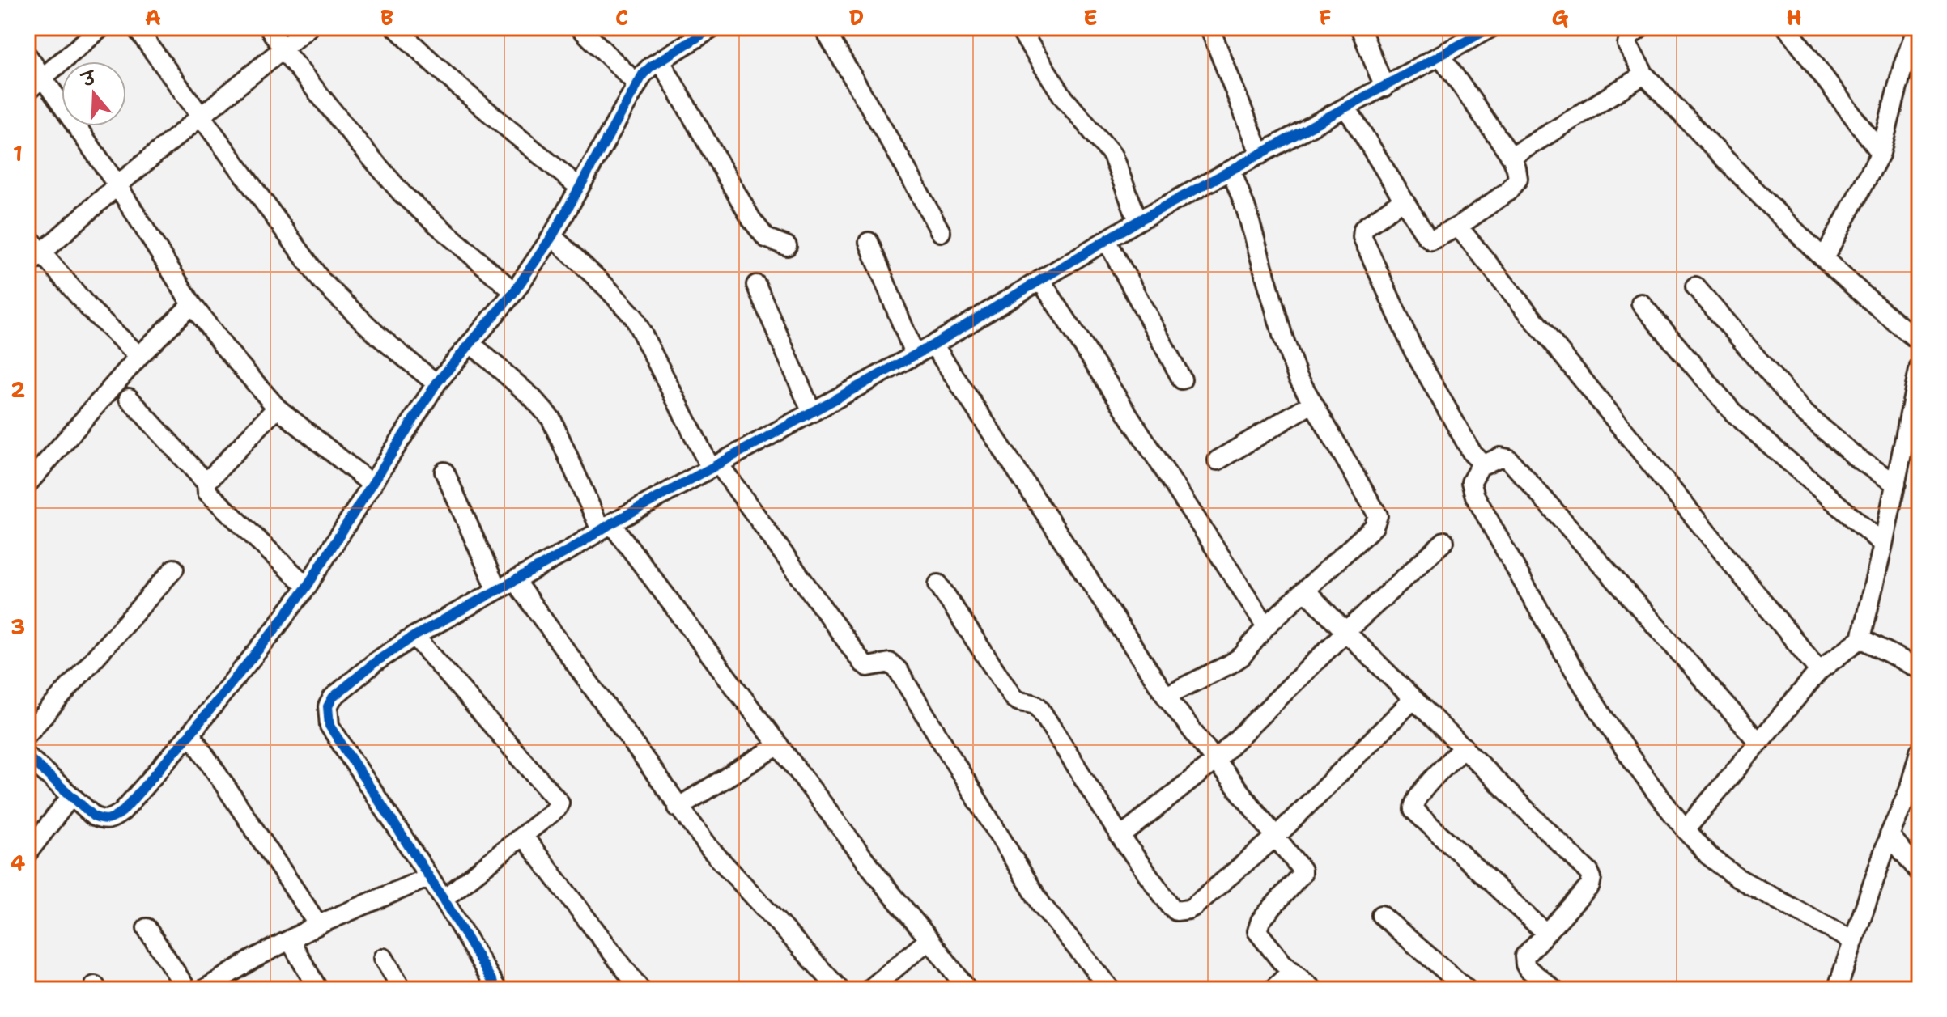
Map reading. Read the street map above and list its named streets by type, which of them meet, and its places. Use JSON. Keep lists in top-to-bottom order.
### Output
{
  "north": "top",
  "grid": {
    "columns": [
      "A",
      "B",
      "C",
      "D",
      "E",
      "F",
      "G",
      "H"
    ],
    "rows": [
      "1",
      "2",
      "3",
      "4"
    ]
  }
}
